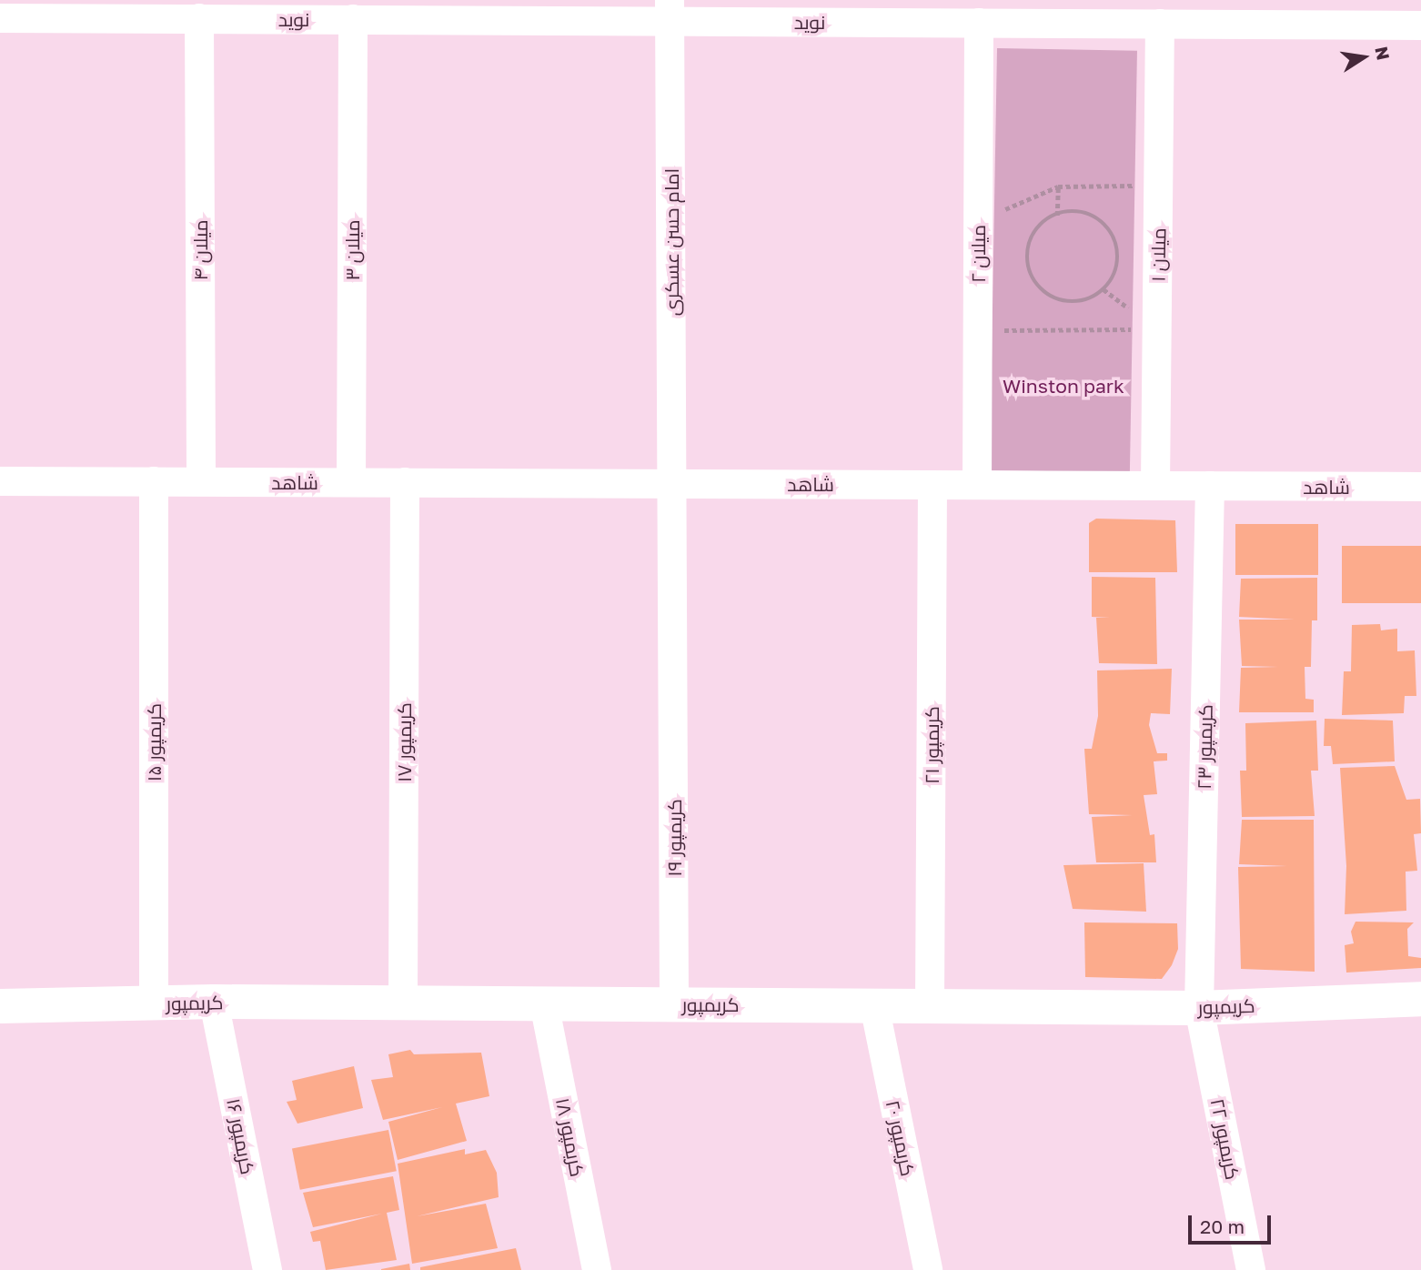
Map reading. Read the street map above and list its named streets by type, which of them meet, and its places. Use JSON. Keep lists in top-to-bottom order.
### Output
{
  "streets": {
    "street": [
      "نوید",
      "امام حسن عسکری",
      "میلان ۴",
      "میلان ۳",
      "میلان ۲",
      "میلان ۱",
      "شاهد",
      "کریمپور ۱۵",
      "کریمپور ۱۷",
      "کریمپور ۲۱",
      "کریمپور ۲۳",
      "کریمپور ۱۹",
      "کریمپور",
      "کریمپور ۱۶",
      "کریمپور ۱۸",
      "کریمپور ۲۰",
      "کریمپور ۲۲"
    ]
  },
  "crossings": [
    ["نوید", "امام حسن عسکری"],
    ["نوید", "میلان ۴"],
    ["نوید", "میلان ۳"],
    ["نوید", "میلان ۲"],
    ["نوید", "میلان ۱"],
    ["امام حسن عسکری", "شاهد"],
    ["امام حسن عسکری", "کریمپور ۱۹"],
    ["میلان ۴", "شاهد"],
    ["میلان ۳", "شاهد"],
    ["میلان ۲", "شاهد"],
    ["میلان ۱", "شاهد"],
    ["شاهد", "کریمپور ۱۵"],
    ["شاهد", "کریمپور ۱۷"],
    ["شاهد", "کریمپور ۲۱"],
    ["شاهد", "کریمپور ۲۳"],
    ["کریمپور ۱۵", "کریمپور"],
    ["کریمپور ۱۷", "کریمپور"],
    ["کریمپور ۲۱", "کریمپور"],
    ["کریمپور ۲۳", "کریمپور"],
    ["کریمپور ۲۳", "کریمپور ۲۲"],
    ["کریمپور ۱۹", "کریمپور"],
    ["کریمپور", "کریمپور ۱۶"],
    ["کریمپور", "کریمپور ۱۸"],
    ["کریمپور", "کریمپور ۲۰"],
    ["کریمپور", "کریمپور ۲۲"]
  ],
  "parks": ["Winston park"],
  "scale_bar": "20 m",
  "north": "right"
}
